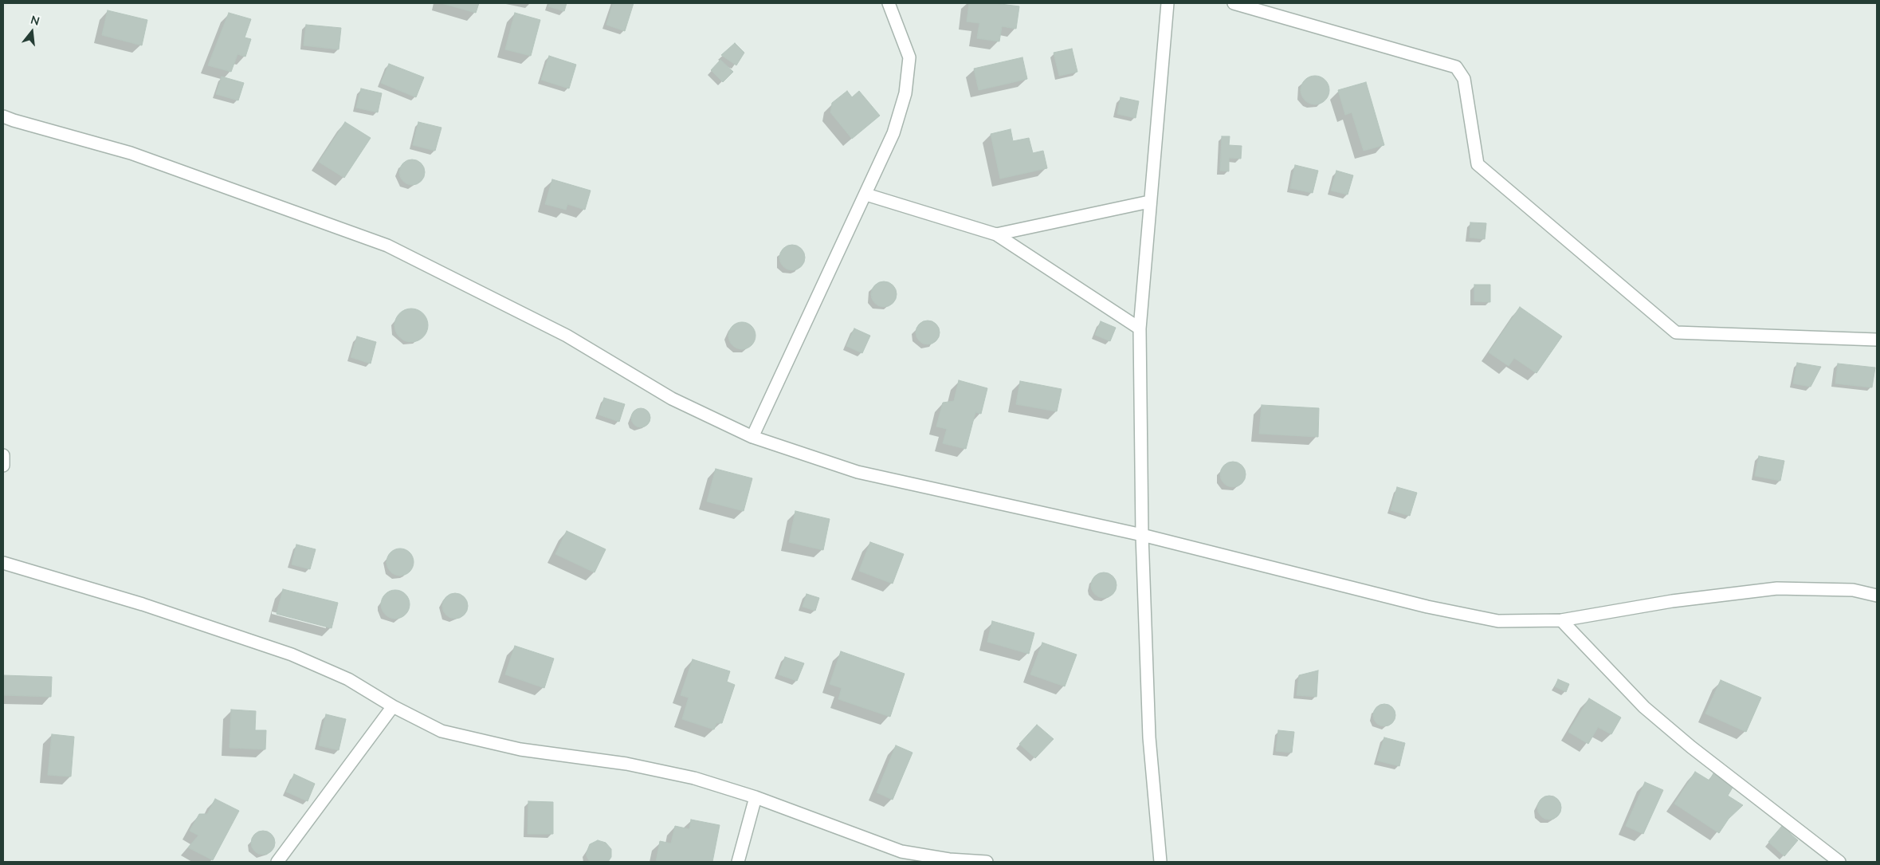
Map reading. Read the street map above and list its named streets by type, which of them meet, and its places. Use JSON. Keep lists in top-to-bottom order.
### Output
{
  "north": "top"
}
